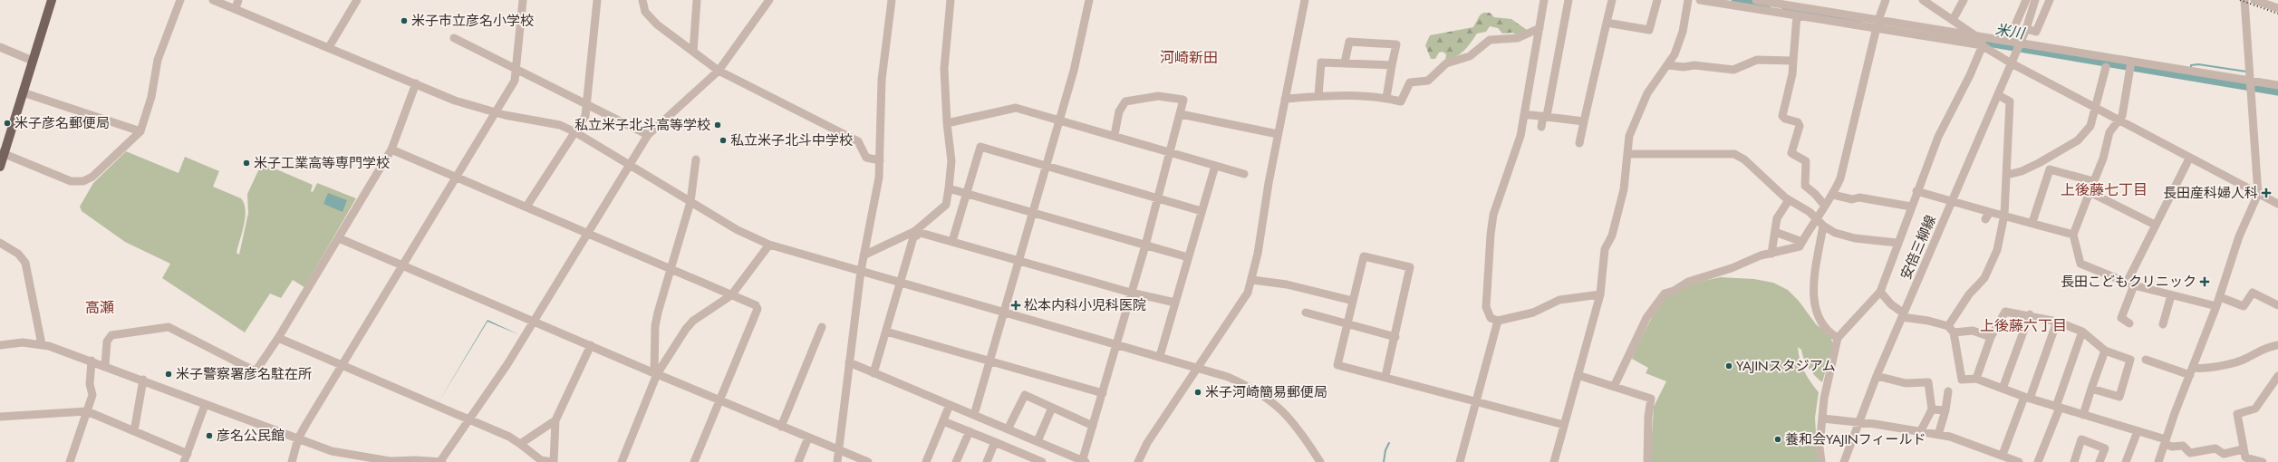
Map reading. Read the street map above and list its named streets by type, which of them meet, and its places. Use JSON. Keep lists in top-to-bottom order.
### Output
{
  "streets": {
    "street": ["安倍三柳線"]
  },
  "districts": [
    "河崎新田",
    "上後藤七丁目",
    "高瀬",
    "上後藤六丁目"
  ],
  "water": ["米川"],
  "places": {
    "other": [
      "米子市立彦名小学校",
      "米子彦名郵便局",
      "私立米子北斗高等学校",
      "私立米子北斗中学校",
      "米子工業高等専門学校",
      "YAJINスタジアム",
      "米子警察署彦名駐在所",
      "米子河崎簡易郵便局",
      "彦名公民館",
      "養和会YAJINフィールド"
    ],
    "health": ["長田産科婦人科", "長田こどもクリニック", "松本内科小児科医院"]
  }
}
